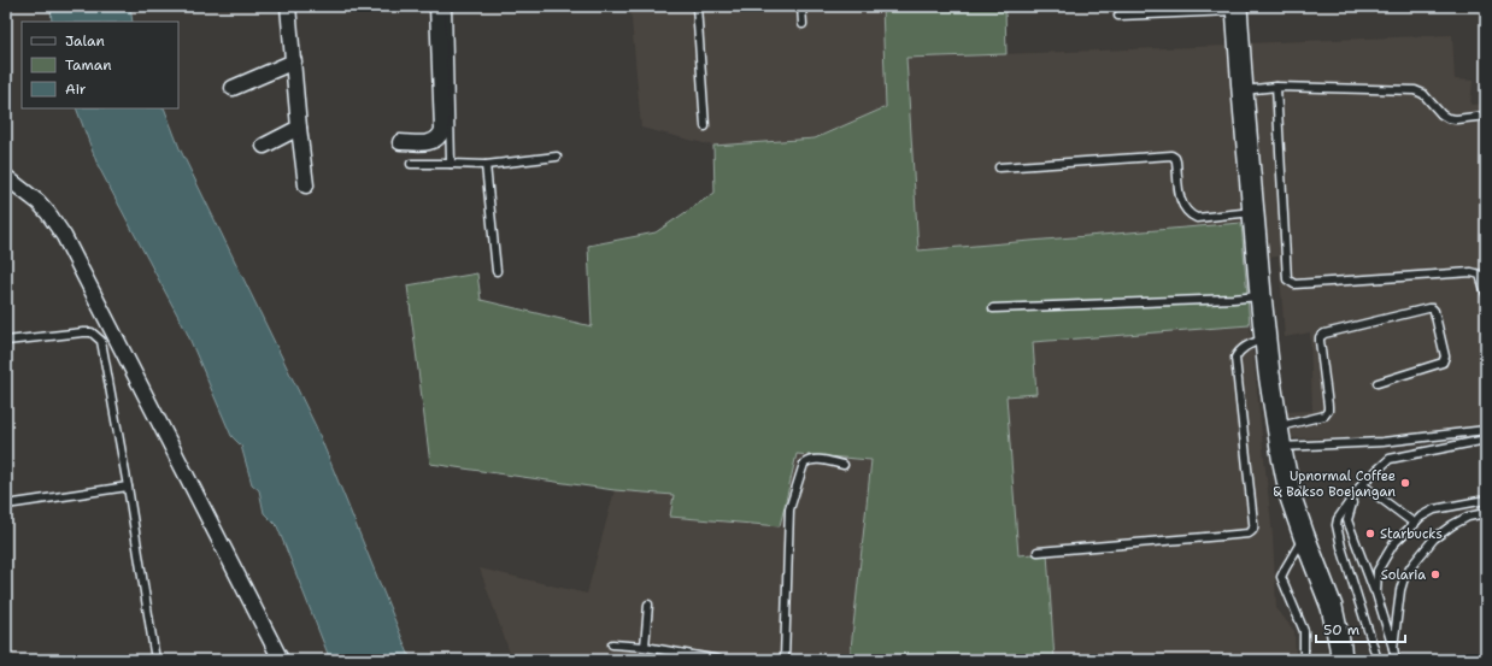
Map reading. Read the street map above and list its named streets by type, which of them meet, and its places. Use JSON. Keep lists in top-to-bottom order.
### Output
{
  "places": ["Upnormal Coffee & Bakso Boejangan", "Starbucks", "Solaria"],
  "legend": ["Jalan", "Taman", "Air"],
  "scale_bar": "50 m"
}
